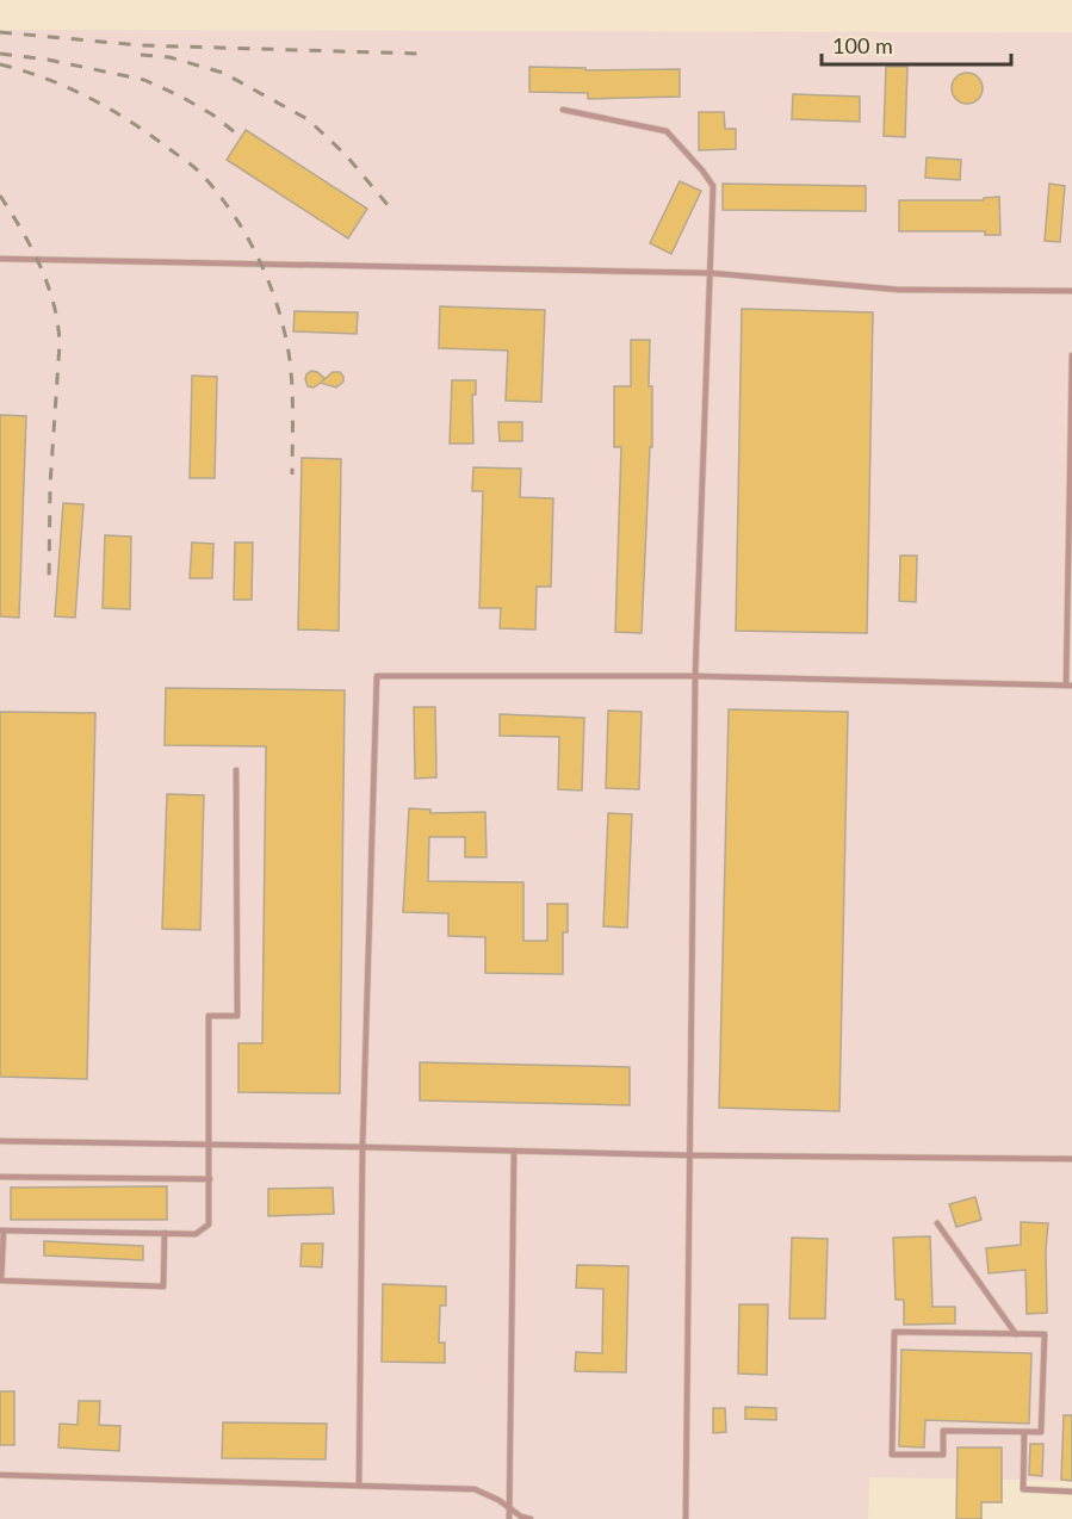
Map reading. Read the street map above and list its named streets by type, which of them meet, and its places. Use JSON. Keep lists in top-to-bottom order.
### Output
{
  "scale_bar": "100 m"
}
